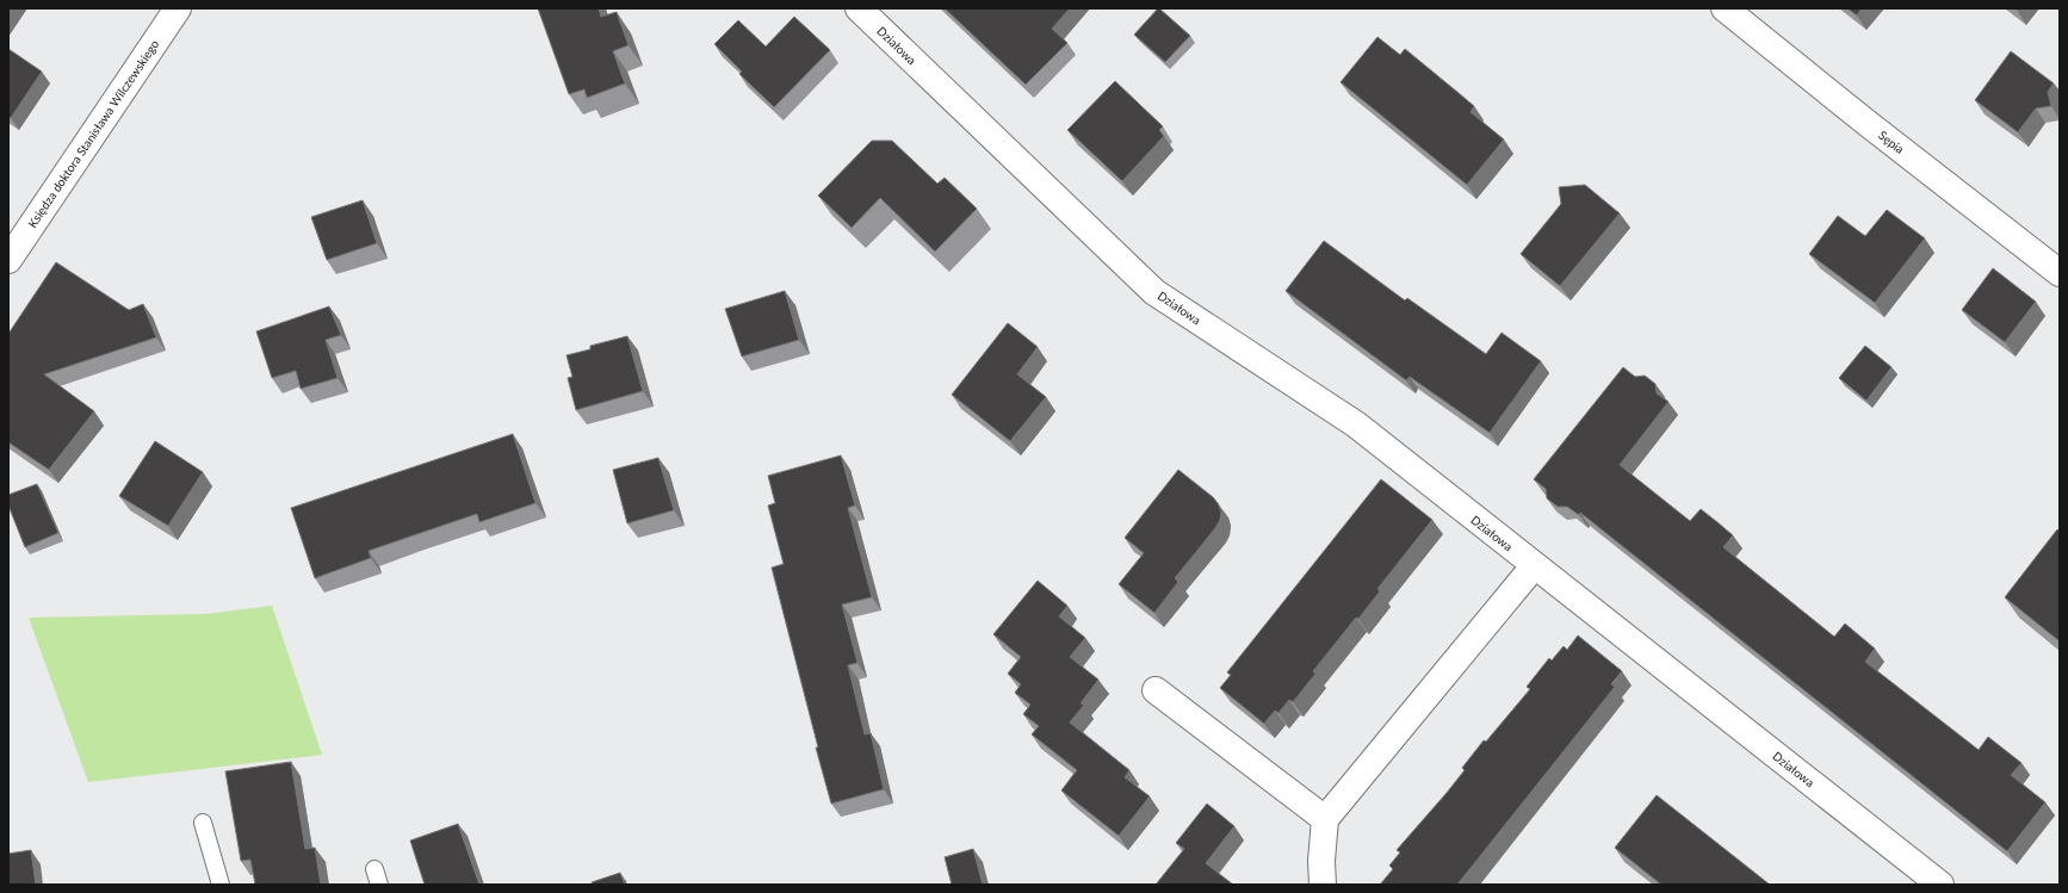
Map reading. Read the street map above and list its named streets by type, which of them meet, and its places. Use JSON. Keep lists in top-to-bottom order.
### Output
{
  "streets": {
    "street": ["Działowa", "Księdza doktora Stanisława Wilczewskiego", "Sępia"]
  }
}
